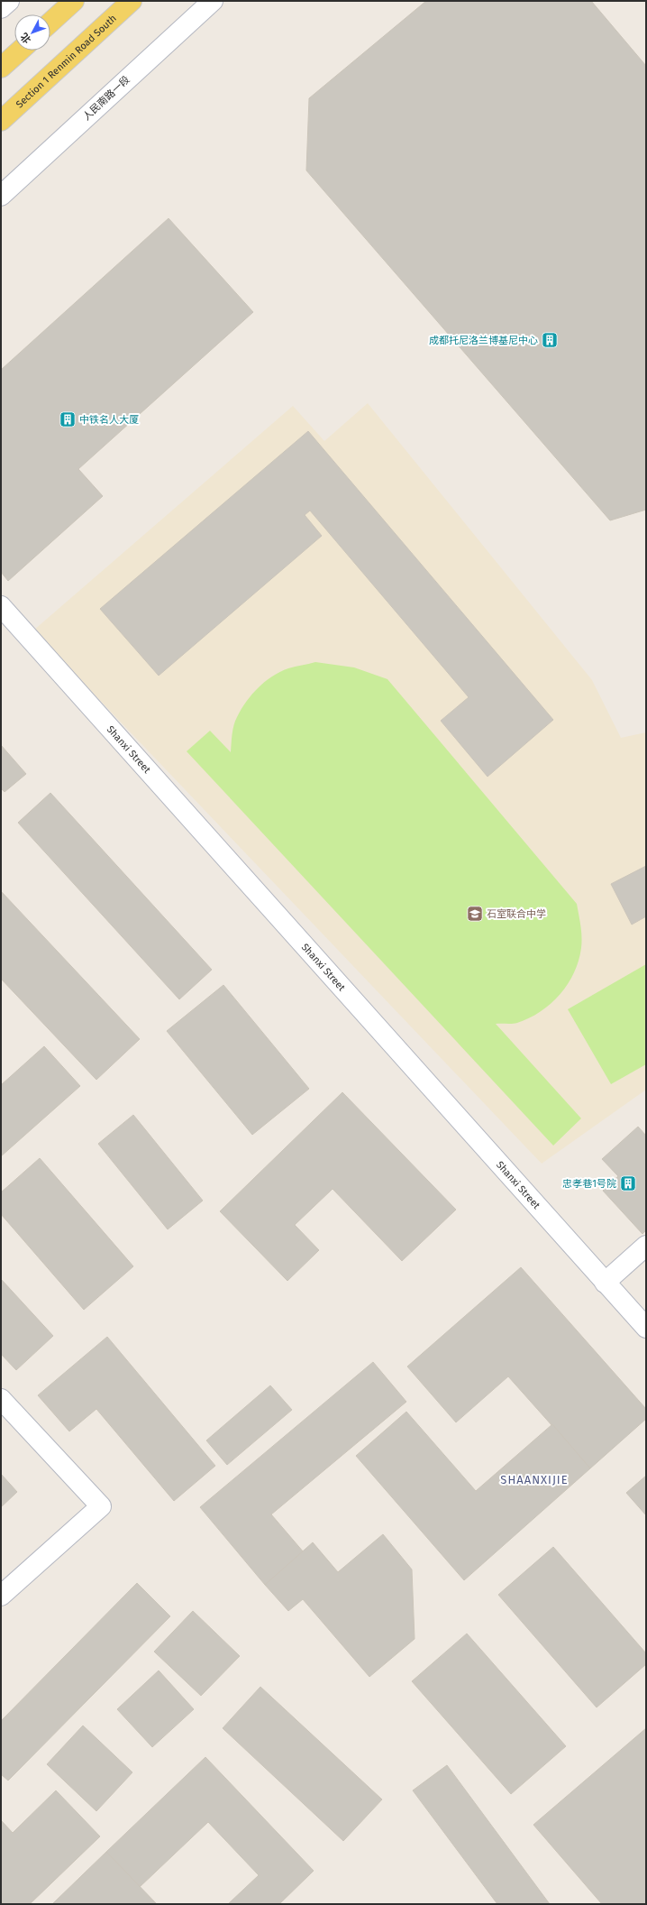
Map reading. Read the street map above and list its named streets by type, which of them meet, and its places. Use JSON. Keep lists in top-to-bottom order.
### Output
{
  "streets": {
    "main road": ["Section 1 Renmin Road South"],
    "street": ["人民南路一段", "Shanxi Street"]
  },
  "districts": ["SHAANXIJIE"],
  "places": {
    "building": ["成都托尼洛兰博基尼中心", "中铁名人大厦", "忠孝巷1号院"],
    "school or university": ["石室联合中学"]
  },
  "north": "bottom left"
}
